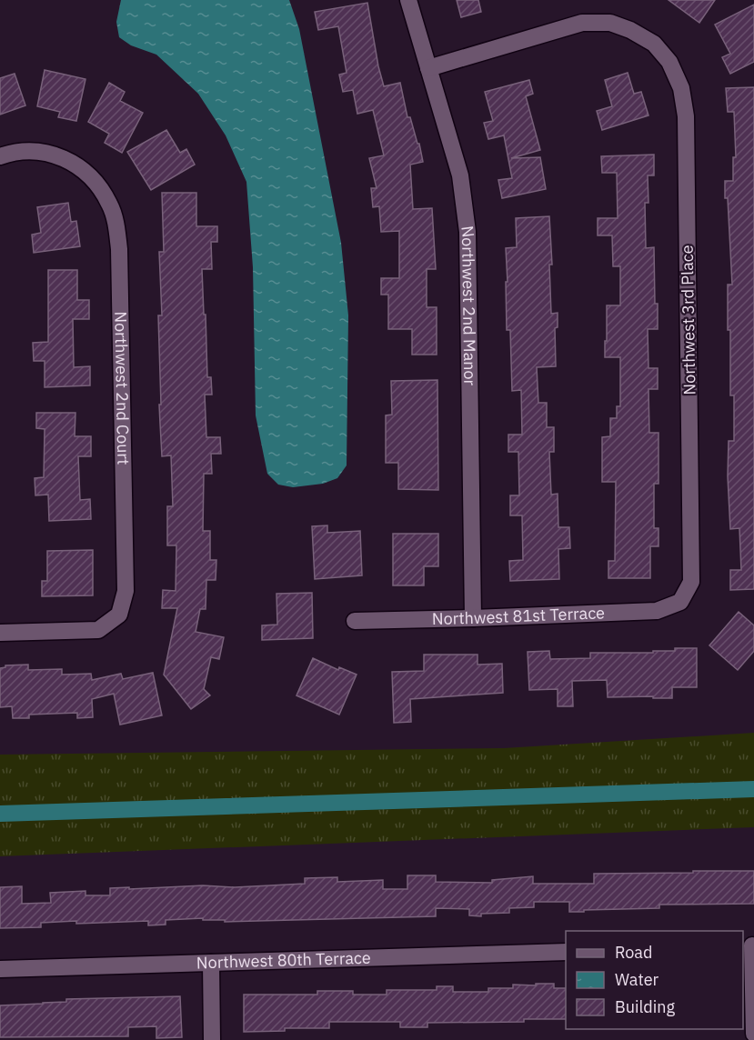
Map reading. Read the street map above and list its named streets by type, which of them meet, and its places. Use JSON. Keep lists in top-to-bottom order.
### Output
{
  "streets": {
    "street": [
      "Northwest 2nd Manor",
      "Northwest 3rd Place",
      "Northwest 2nd Court",
      "Northwest 81st Terrace",
      "Northwest 80th Terrace"
    ]
  },
  "crossings": [
    ["Northwest 2nd Manor", "Northwest 3rd Place"],
    ["Northwest 2nd Manor", "Northwest 81st Terrace"],
    ["Northwest 3rd Place", "Northwest 81st Terrace"]
  ],
  "legend": ["Road", "Water", "Building"]
}
